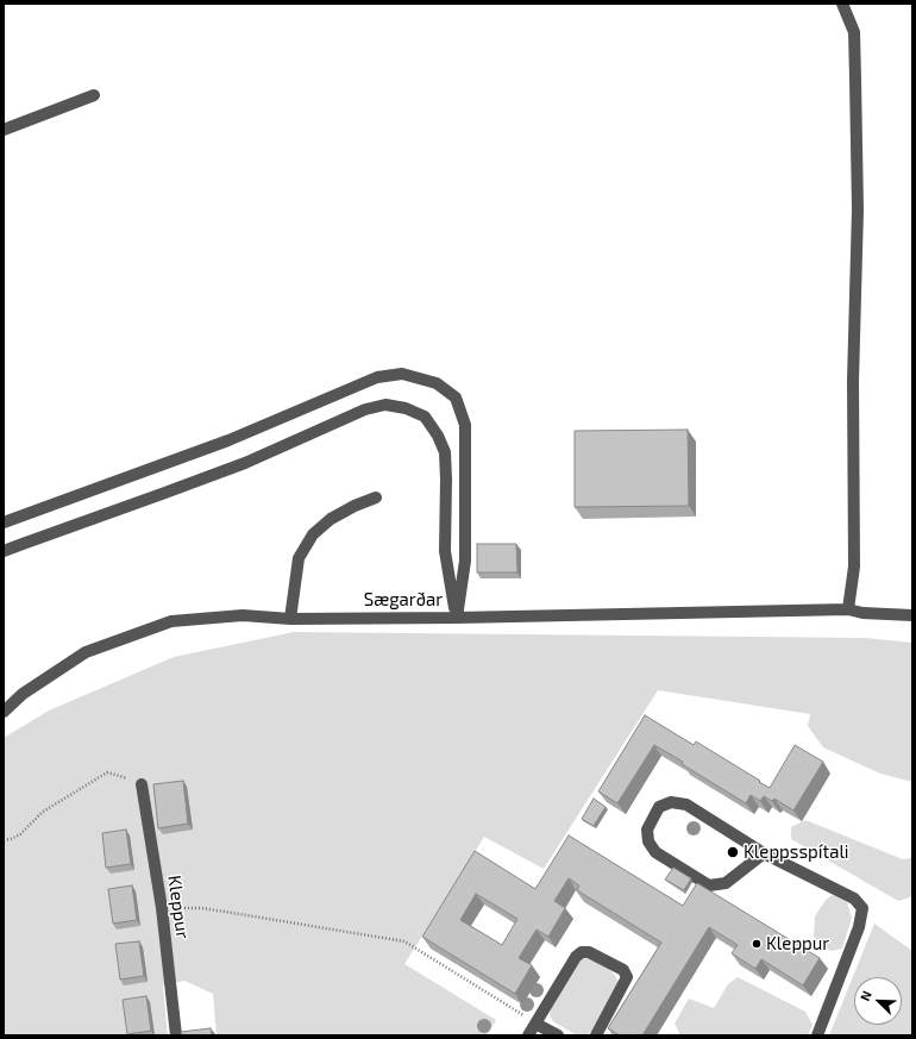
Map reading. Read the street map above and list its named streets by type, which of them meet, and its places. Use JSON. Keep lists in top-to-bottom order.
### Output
{
  "streets": {
    "street": ["Sægarðar", "Kleppur"]
  },
  "places": ["Kleppsspítali", "Kleppur"],
  "north": "top left"
}
